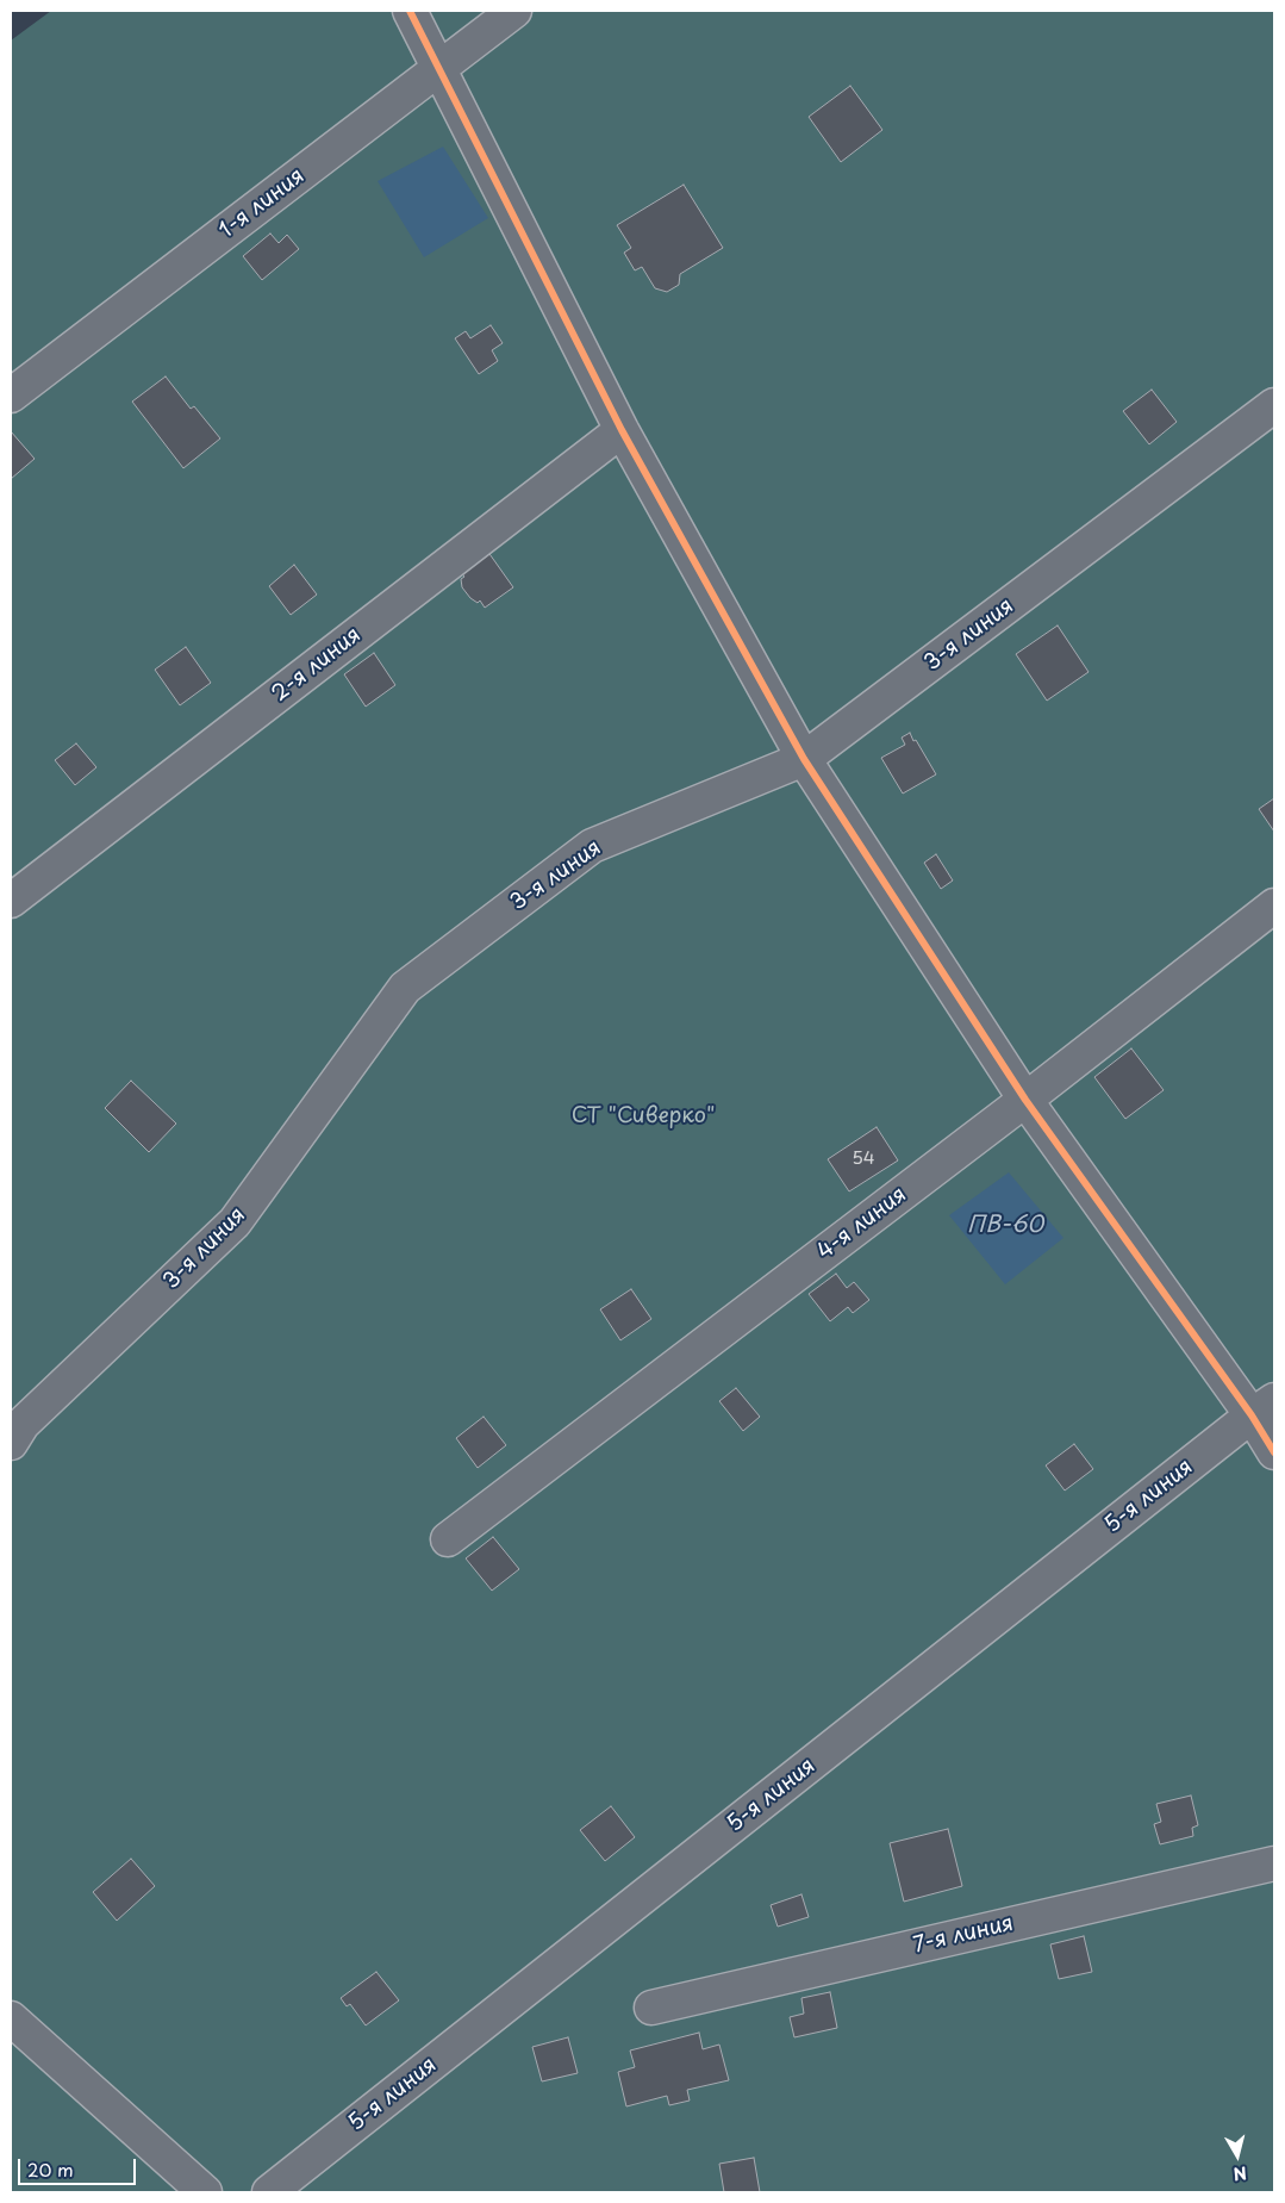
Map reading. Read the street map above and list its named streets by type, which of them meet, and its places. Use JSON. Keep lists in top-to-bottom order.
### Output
{
  "streets": {
    "street": [
      "1-я линия",
      "3-я линия",
      "2-я линия",
      "4-я линия",
      "5-я линия",
      "7-я линия"
    ]
  },
  "water": ["ПВ-60"],
  "parks": ["СТ \"Сиверко\""],
  "house_numbers": ["54"],
  "scale_bar": "20 m",
  "north": "bottom"
}
